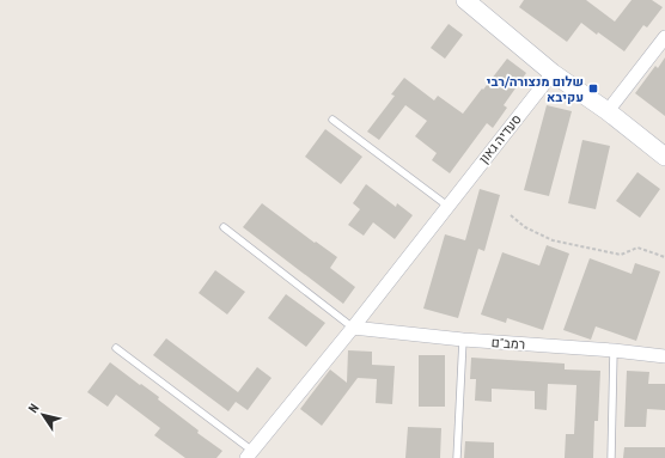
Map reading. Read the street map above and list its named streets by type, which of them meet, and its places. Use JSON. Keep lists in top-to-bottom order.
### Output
{
  "streets": {
    "street": ["סעדיה גאון", "רמב\"ם"]
  },
  "crossings": [
    ["סעדיה גאון", "רמב\"ם"]
  ],
  "places": {
    "transit": ["שלום מנצורה/רבי עקיבא"]
  },
  "north": "top left"
}
